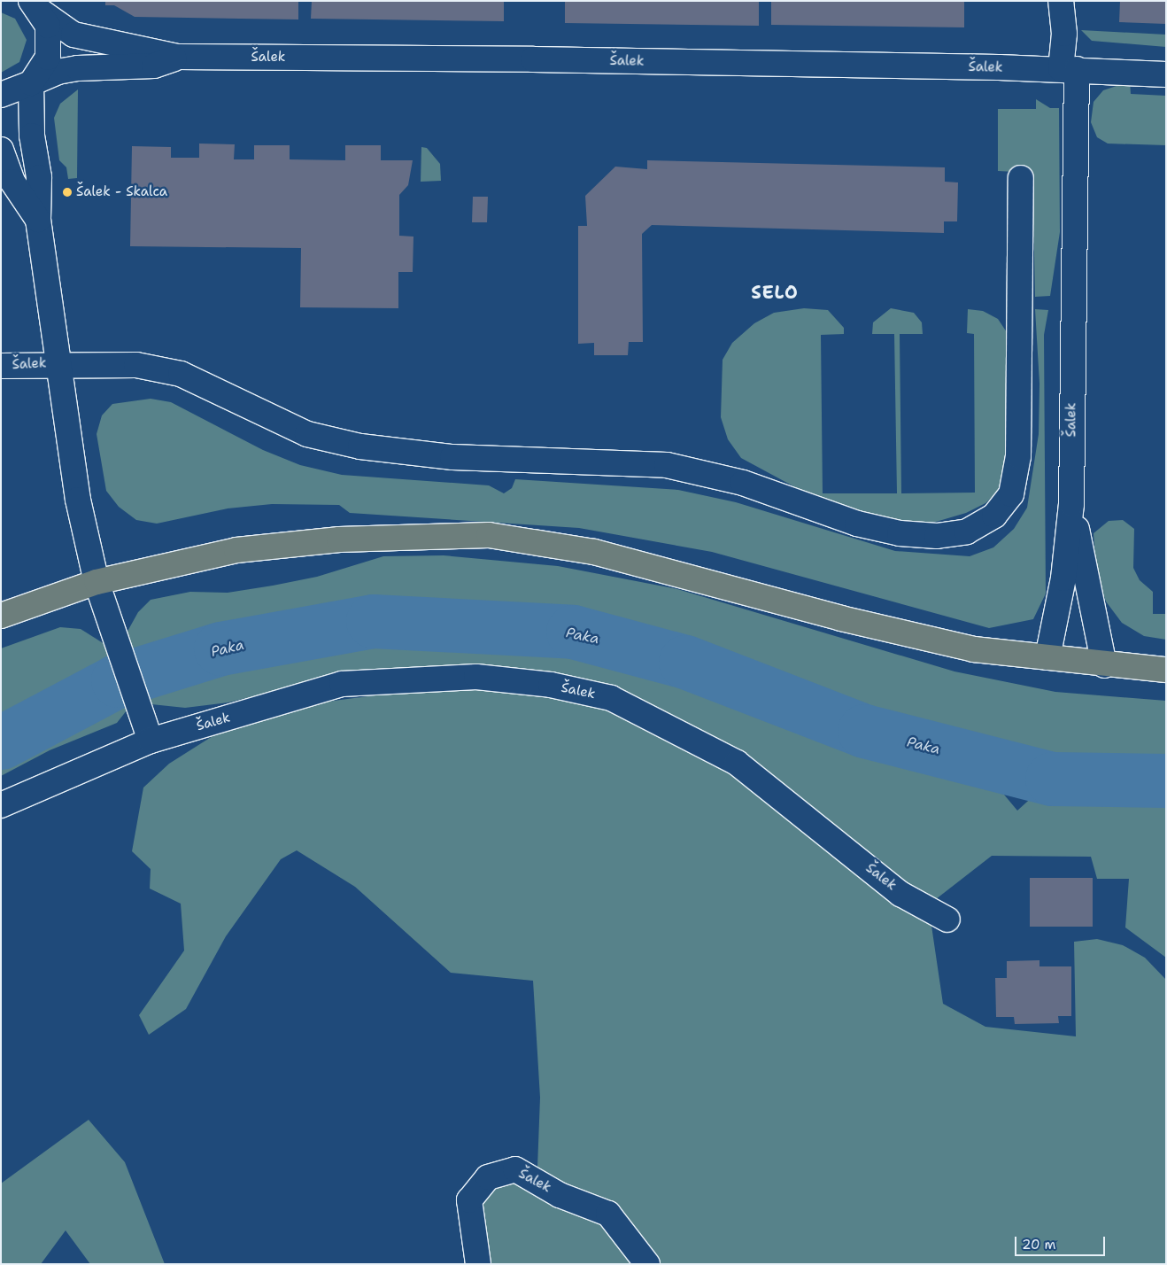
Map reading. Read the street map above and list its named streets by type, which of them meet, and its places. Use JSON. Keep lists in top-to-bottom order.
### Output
{
  "streets": {
    "street": ["Šalek"]
  },
  "districts": ["SELO"],
  "water": ["Paka"],
  "places": ["Šalek - Skalca"],
  "scale_bar": "20 m"
}
